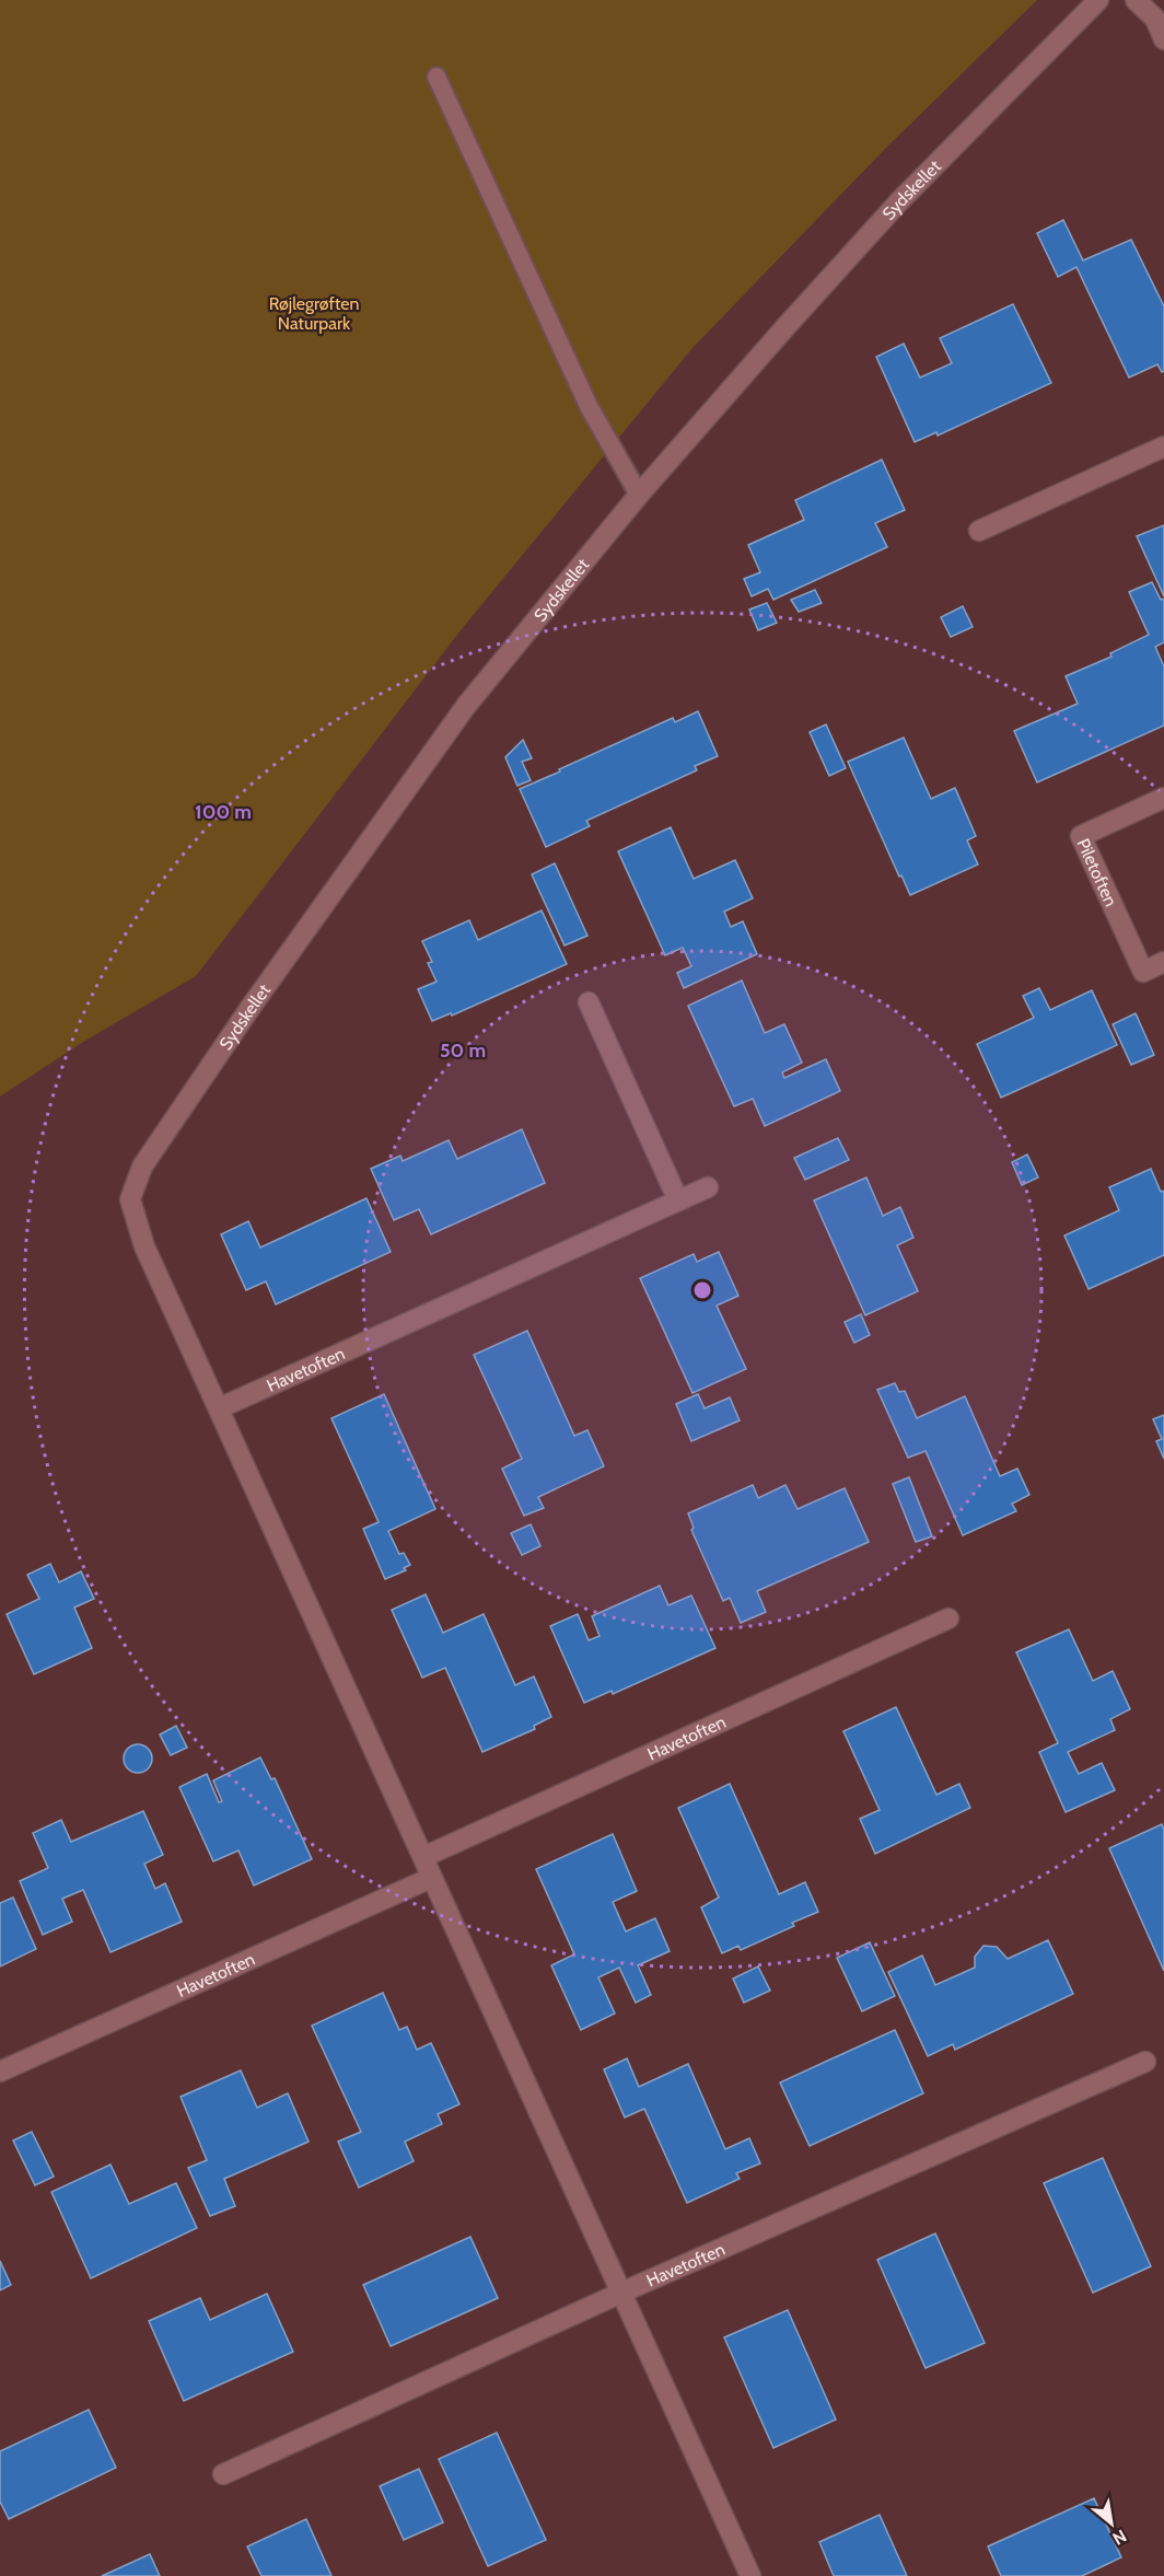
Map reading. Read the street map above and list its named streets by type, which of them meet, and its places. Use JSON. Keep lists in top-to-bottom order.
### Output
{
  "streets": {
    "street": ["Sydskellet", "Piletoften", "Havetoften"]
  },
  "crossings": [
    ["Sydskellet", "Havetoften"]
  ],
  "parks": ["Røjlegrøften Naturpark"],
  "north": "bottom right",
  "rings": ["100 m", "50 m"]
}
